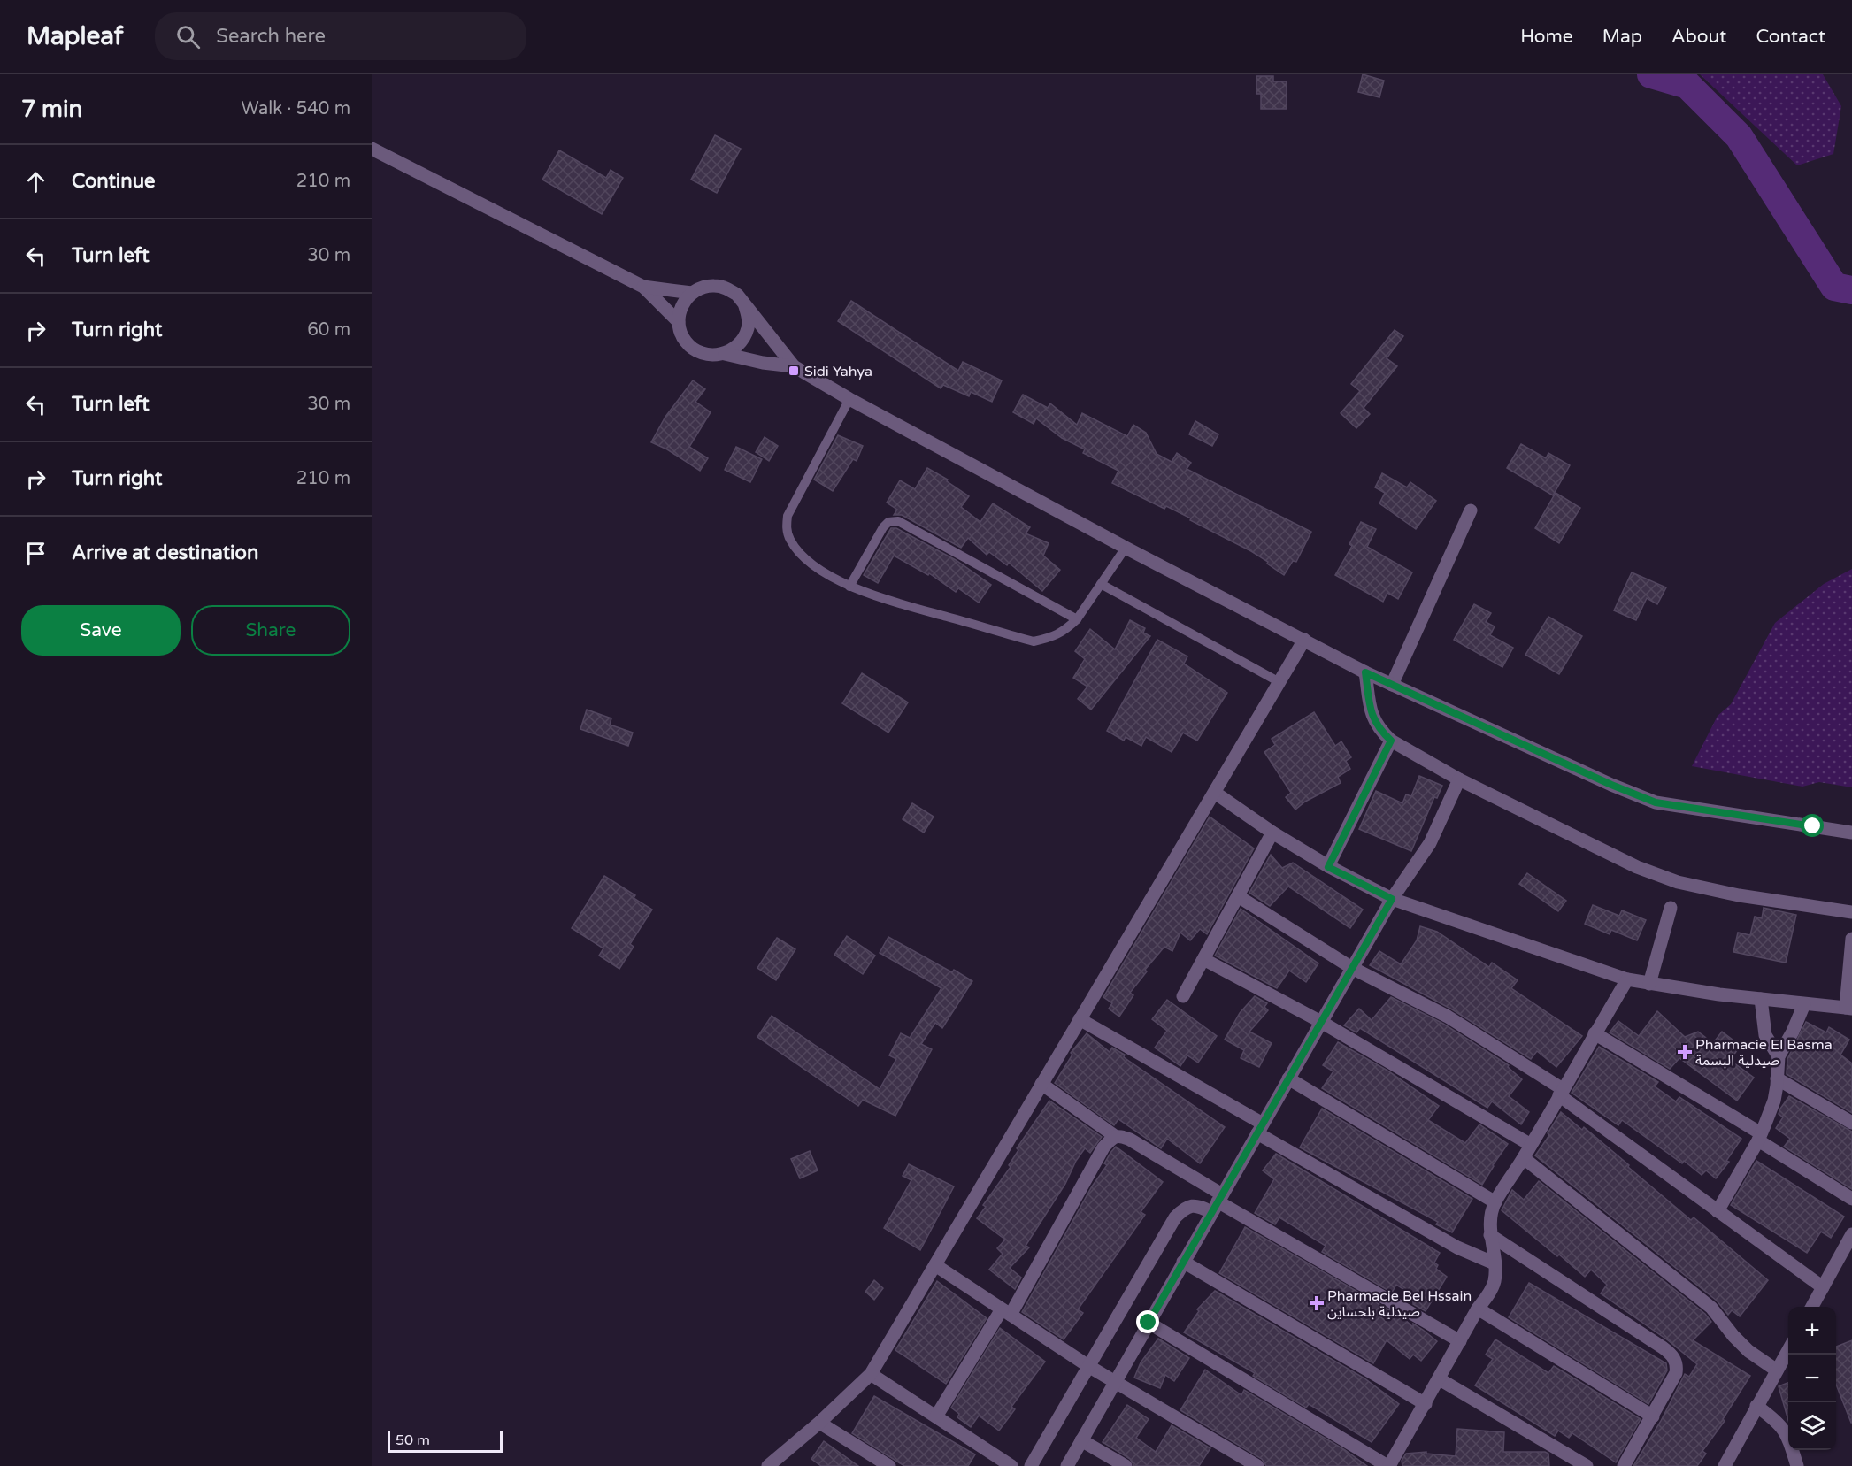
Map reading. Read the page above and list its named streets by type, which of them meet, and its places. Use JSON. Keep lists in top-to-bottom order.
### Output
{
  "places": {
    "transit": ["Sidi Yahya"],
    "health": ["Pharmacie El Basma صيدلية البسمة", "Pharmacie Bel Hssain صيدلية بلحساين"]
  },
  "scale_bar": "50 m",
  "page": {
    "header": "Mapleaf",
    "search": "Search here",
    "nav": [
      "Home",
      "Map",
      "About",
      "Contact"
    ],
    "heading": ["7 min", "Walk · 540 m"],
    "list": [
      ["Continue", "210 m"],
      ["Turn left", "30 m"],
      ["Turn right", "60 m"],
      ["Turn left", "30 m"],
      ["Turn right", "210 m"],
      "Arrive at destination"
    ],
    "buttons": ["Save", "Share"],
    "map_buttons": ["+", "−"],
    "scale": "50 m"
  }
}
